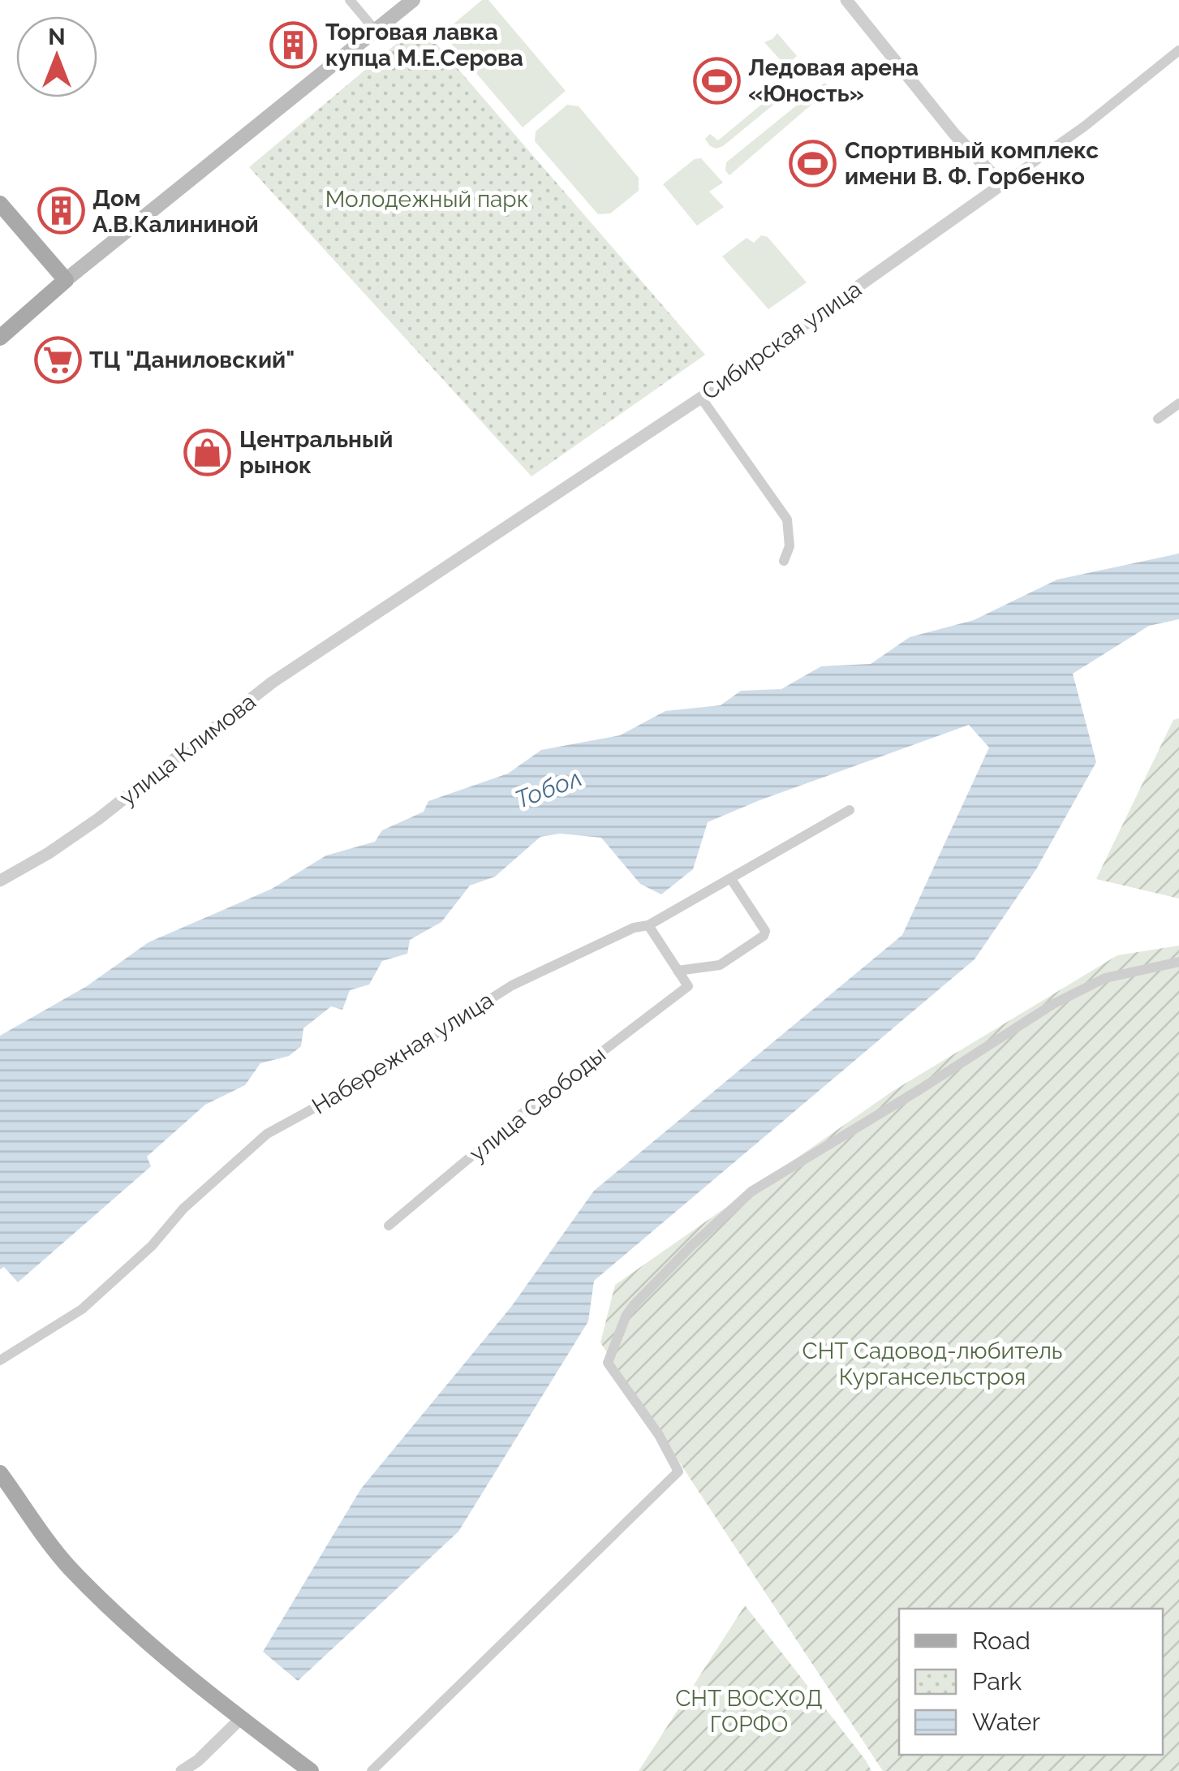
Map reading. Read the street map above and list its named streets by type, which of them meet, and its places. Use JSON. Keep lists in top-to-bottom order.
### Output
{
  "streets": {
    "street": [
      "Сибирская улица",
      "улица Климова",
      "Набережная улица",
      "улица Свободы"
    ]
  },
  "crossings": [
    ["Сибирская улица", "улица Климова"]
  ],
  "water": ["Тобол"],
  "parks": ["Молодежный парк", "СНТ Садовод-любитель Кургансельстроя", "СНТ ВОСХОД ГОРФО"],
  "places": {
    "building": ["Торговая лавка купца М.Е.Серова", "Дом А.В.Калининой"],
    "sports": ["Ледовая арена «Юность»", "Спортивный комплекс имени В. Ф. Горбенко"],
    "supermarket": ["ТЦ \"Даниловский\""],
    "shop": ["Центральный рынок"]
  },
  "legend": ["Road", "Park", "Water"],
  "north": "top"
}
